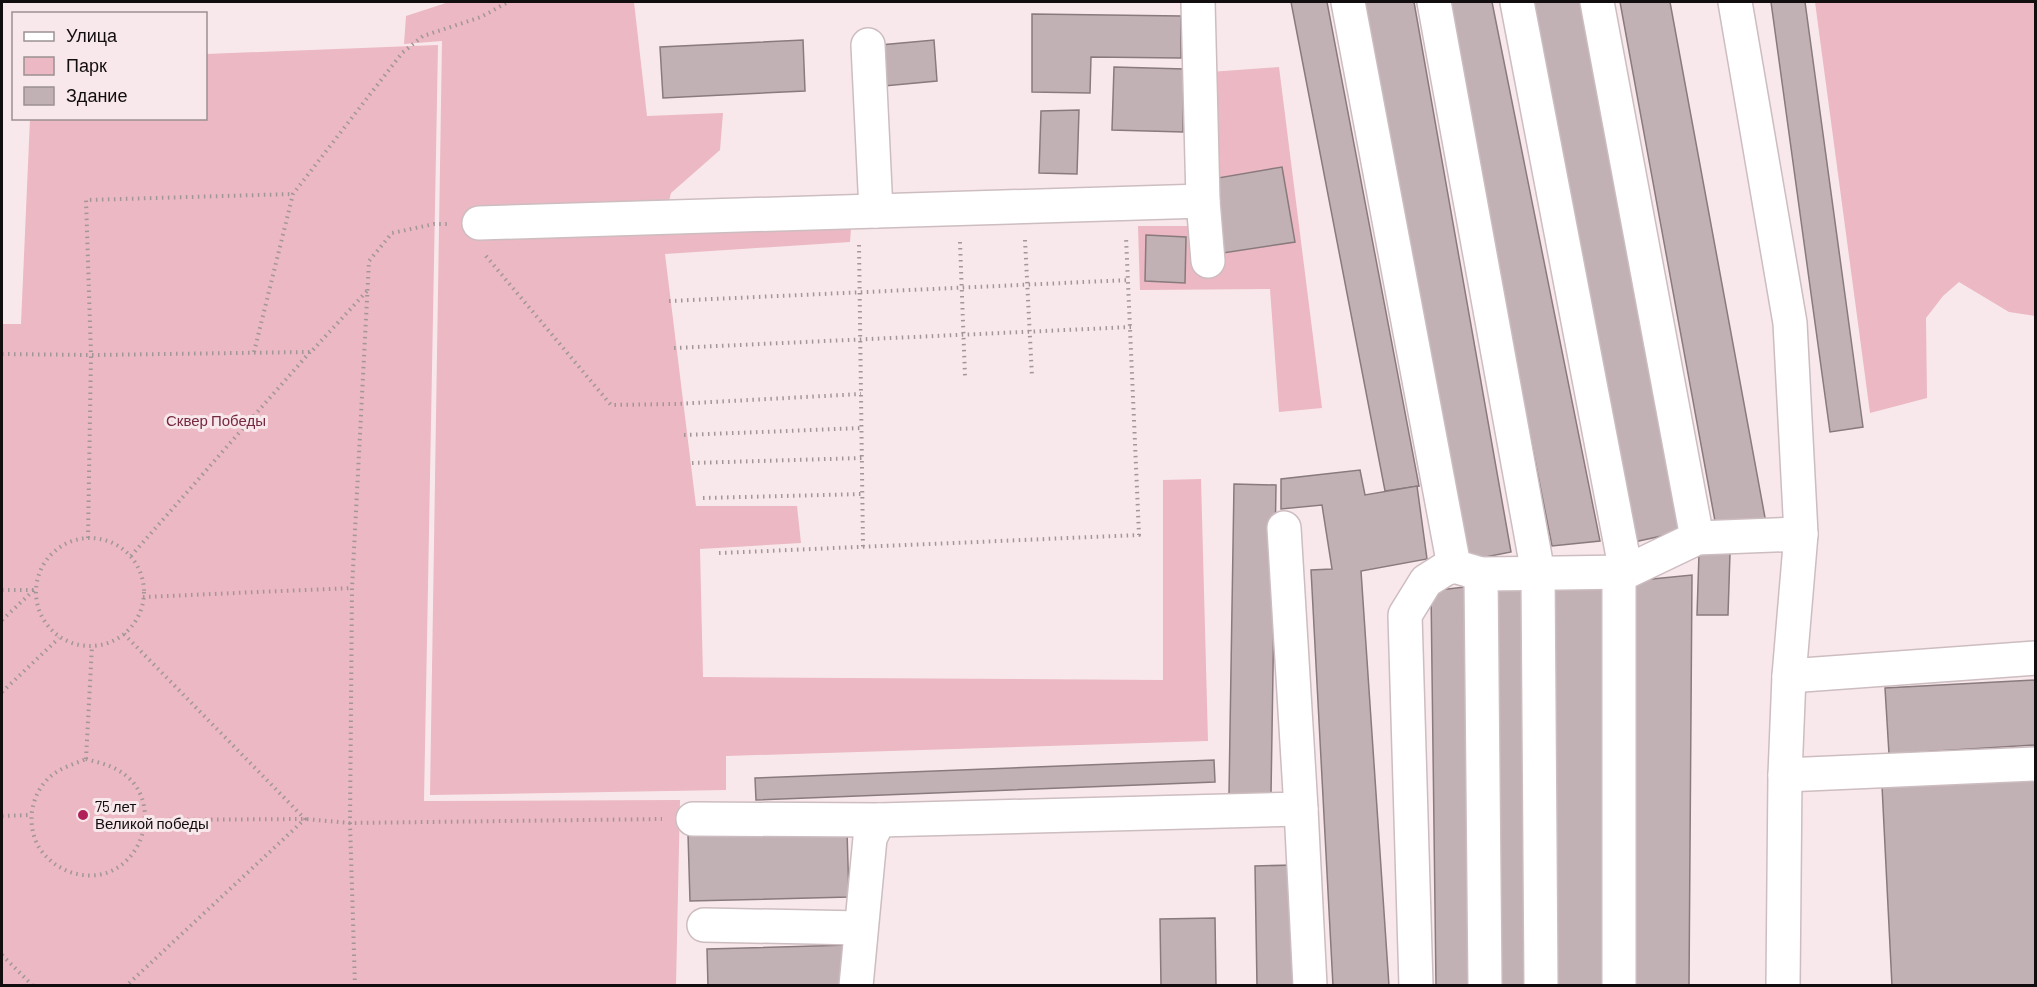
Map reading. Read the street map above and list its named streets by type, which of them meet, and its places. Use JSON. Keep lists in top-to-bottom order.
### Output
{
  "parks": ["Сквер Победы"],
  "places": ["75 лет Великой победы"],
  "legend": ["Улица", "Парк", "Здание"]
}
